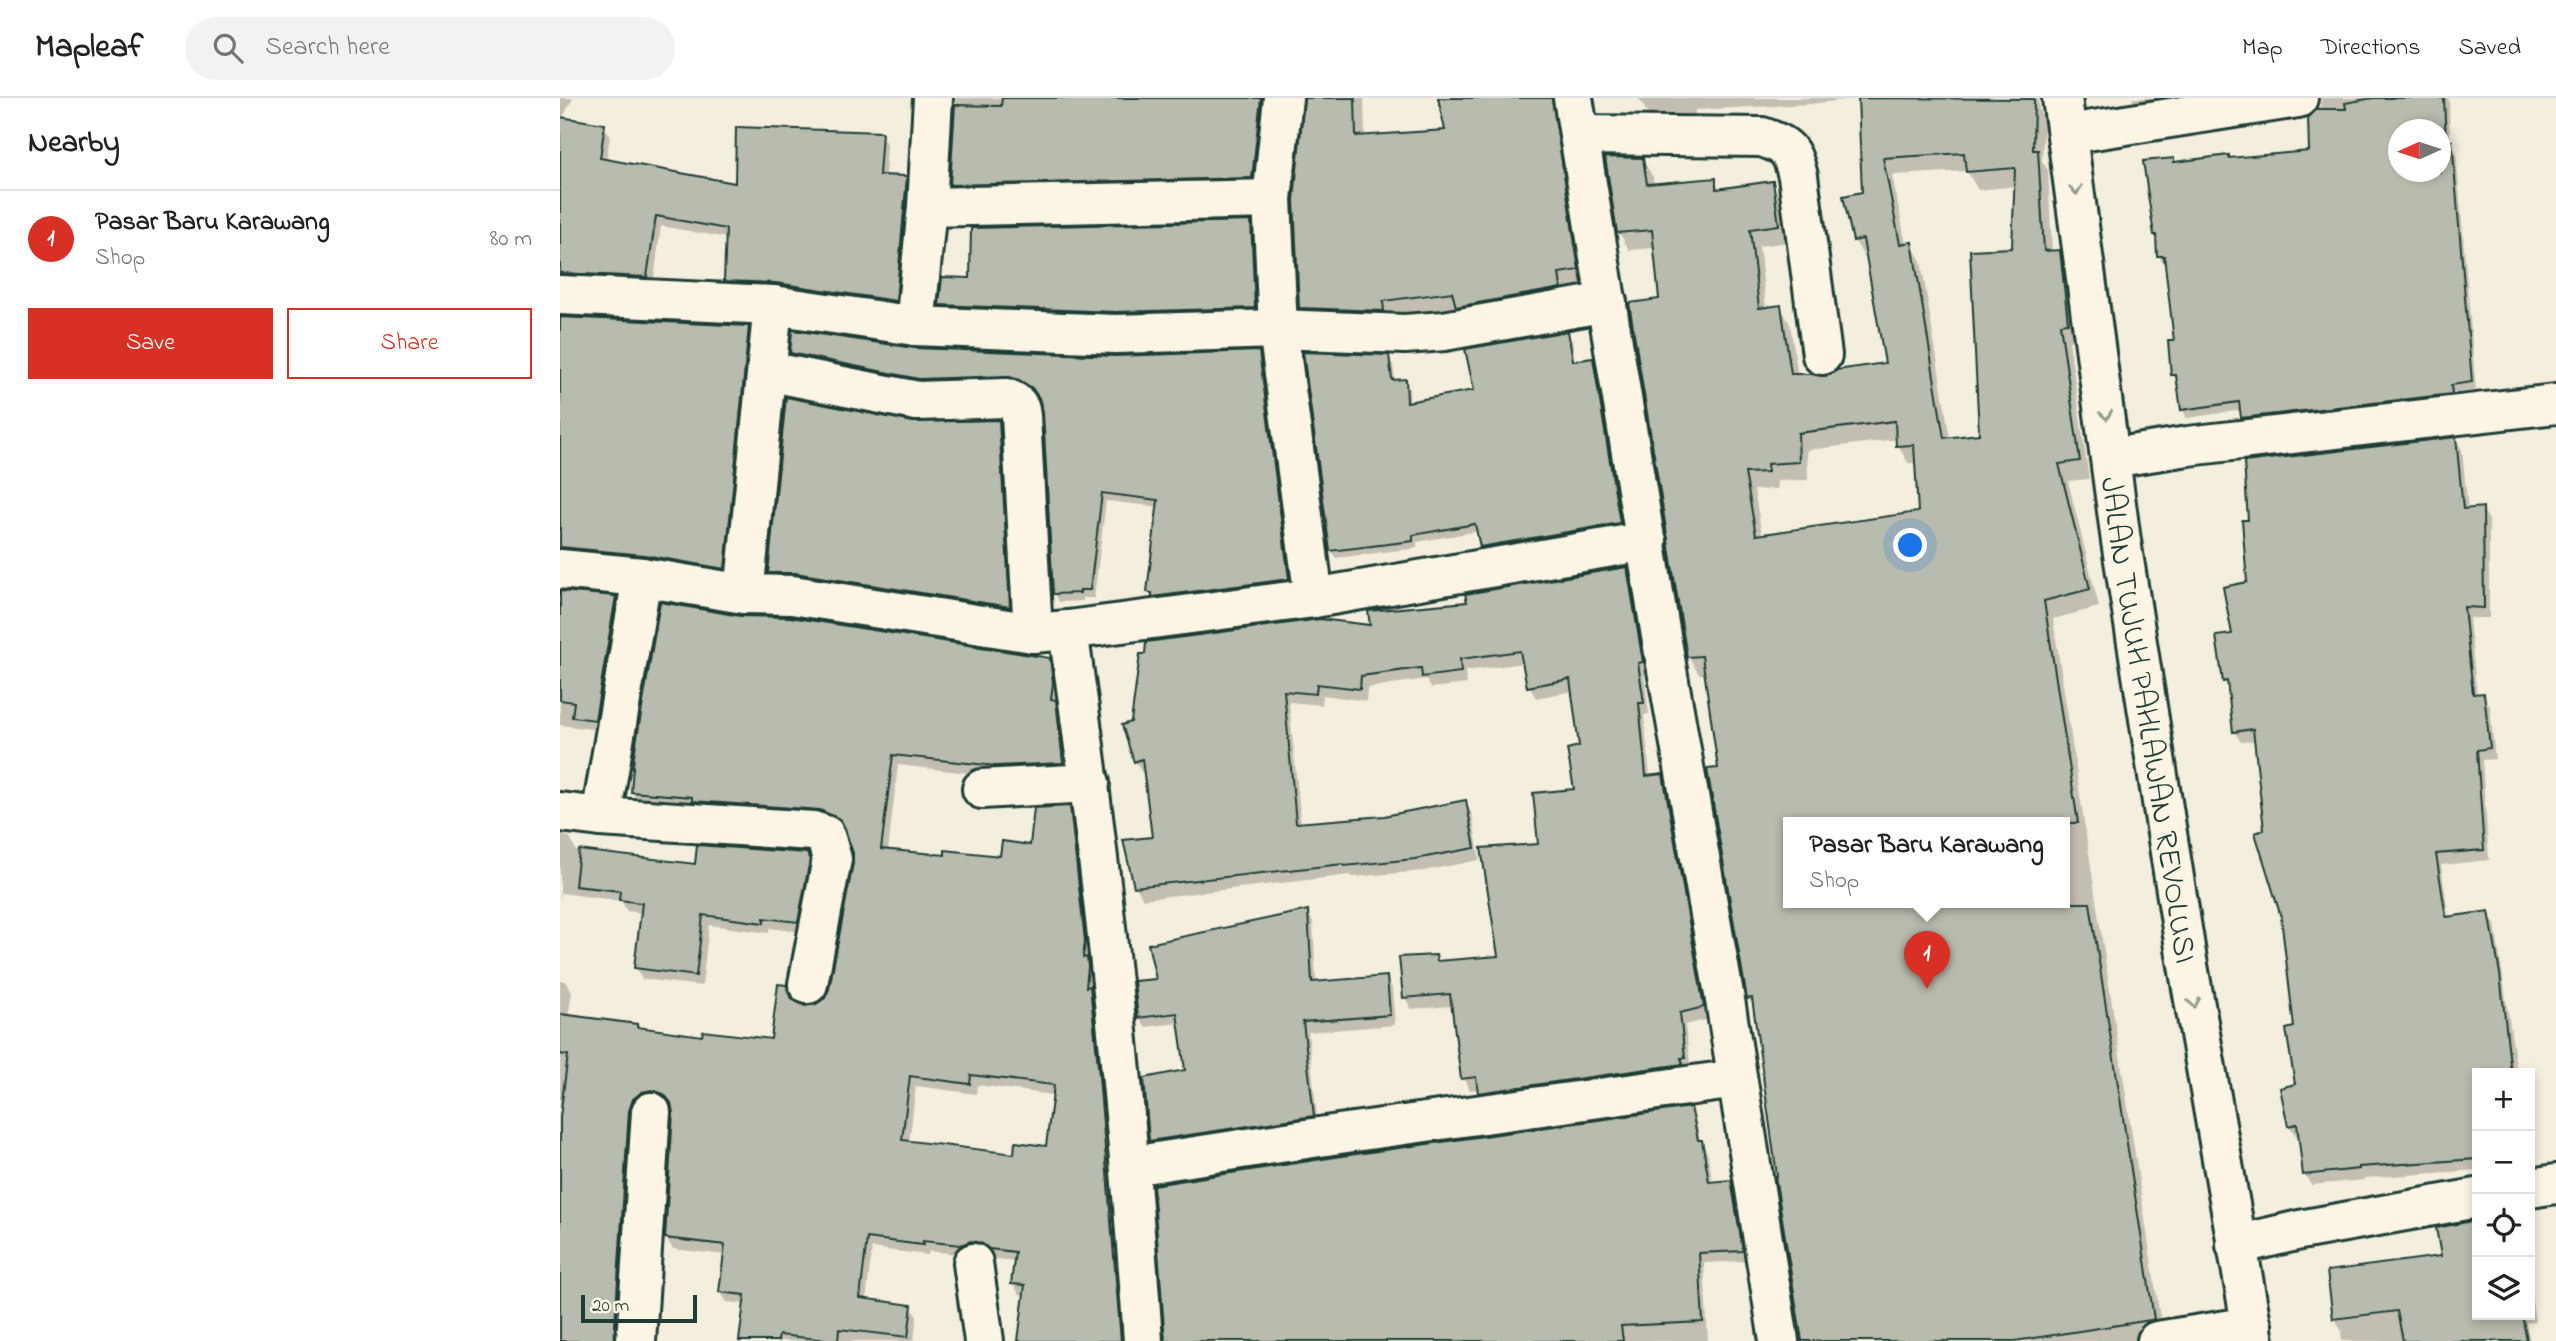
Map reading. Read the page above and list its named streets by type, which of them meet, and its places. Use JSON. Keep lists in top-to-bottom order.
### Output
{
  "streets": {
    "street": ["JALAN TUJUH PAHLAWAN REVOLUSI"]
  },
  "one_way": ["JALAN TUJUH PAHLAWAN REVOLUSI"],
  "scale_bar": "20 m",
  "north": "left",
  "page": {
    "header": "Mapleaf",
    "search": "Search here",
    "nav": ["Map", "Directions", "Saved"],
    "heading": "Nearby",
    "list": [
      {
        "mark": "1",
        "name": "Pasar Baru Karawang",
        "note": "Shop",
        "value": "80 m"
      }
    ],
    "buttons": ["Save", "Share"],
    "popup": ["Pasar Baru Karawang", "Shop"],
    "pins": "1",
    "map_buttons": ["+", "−"],
    "scale": "20 m"
  }
}
